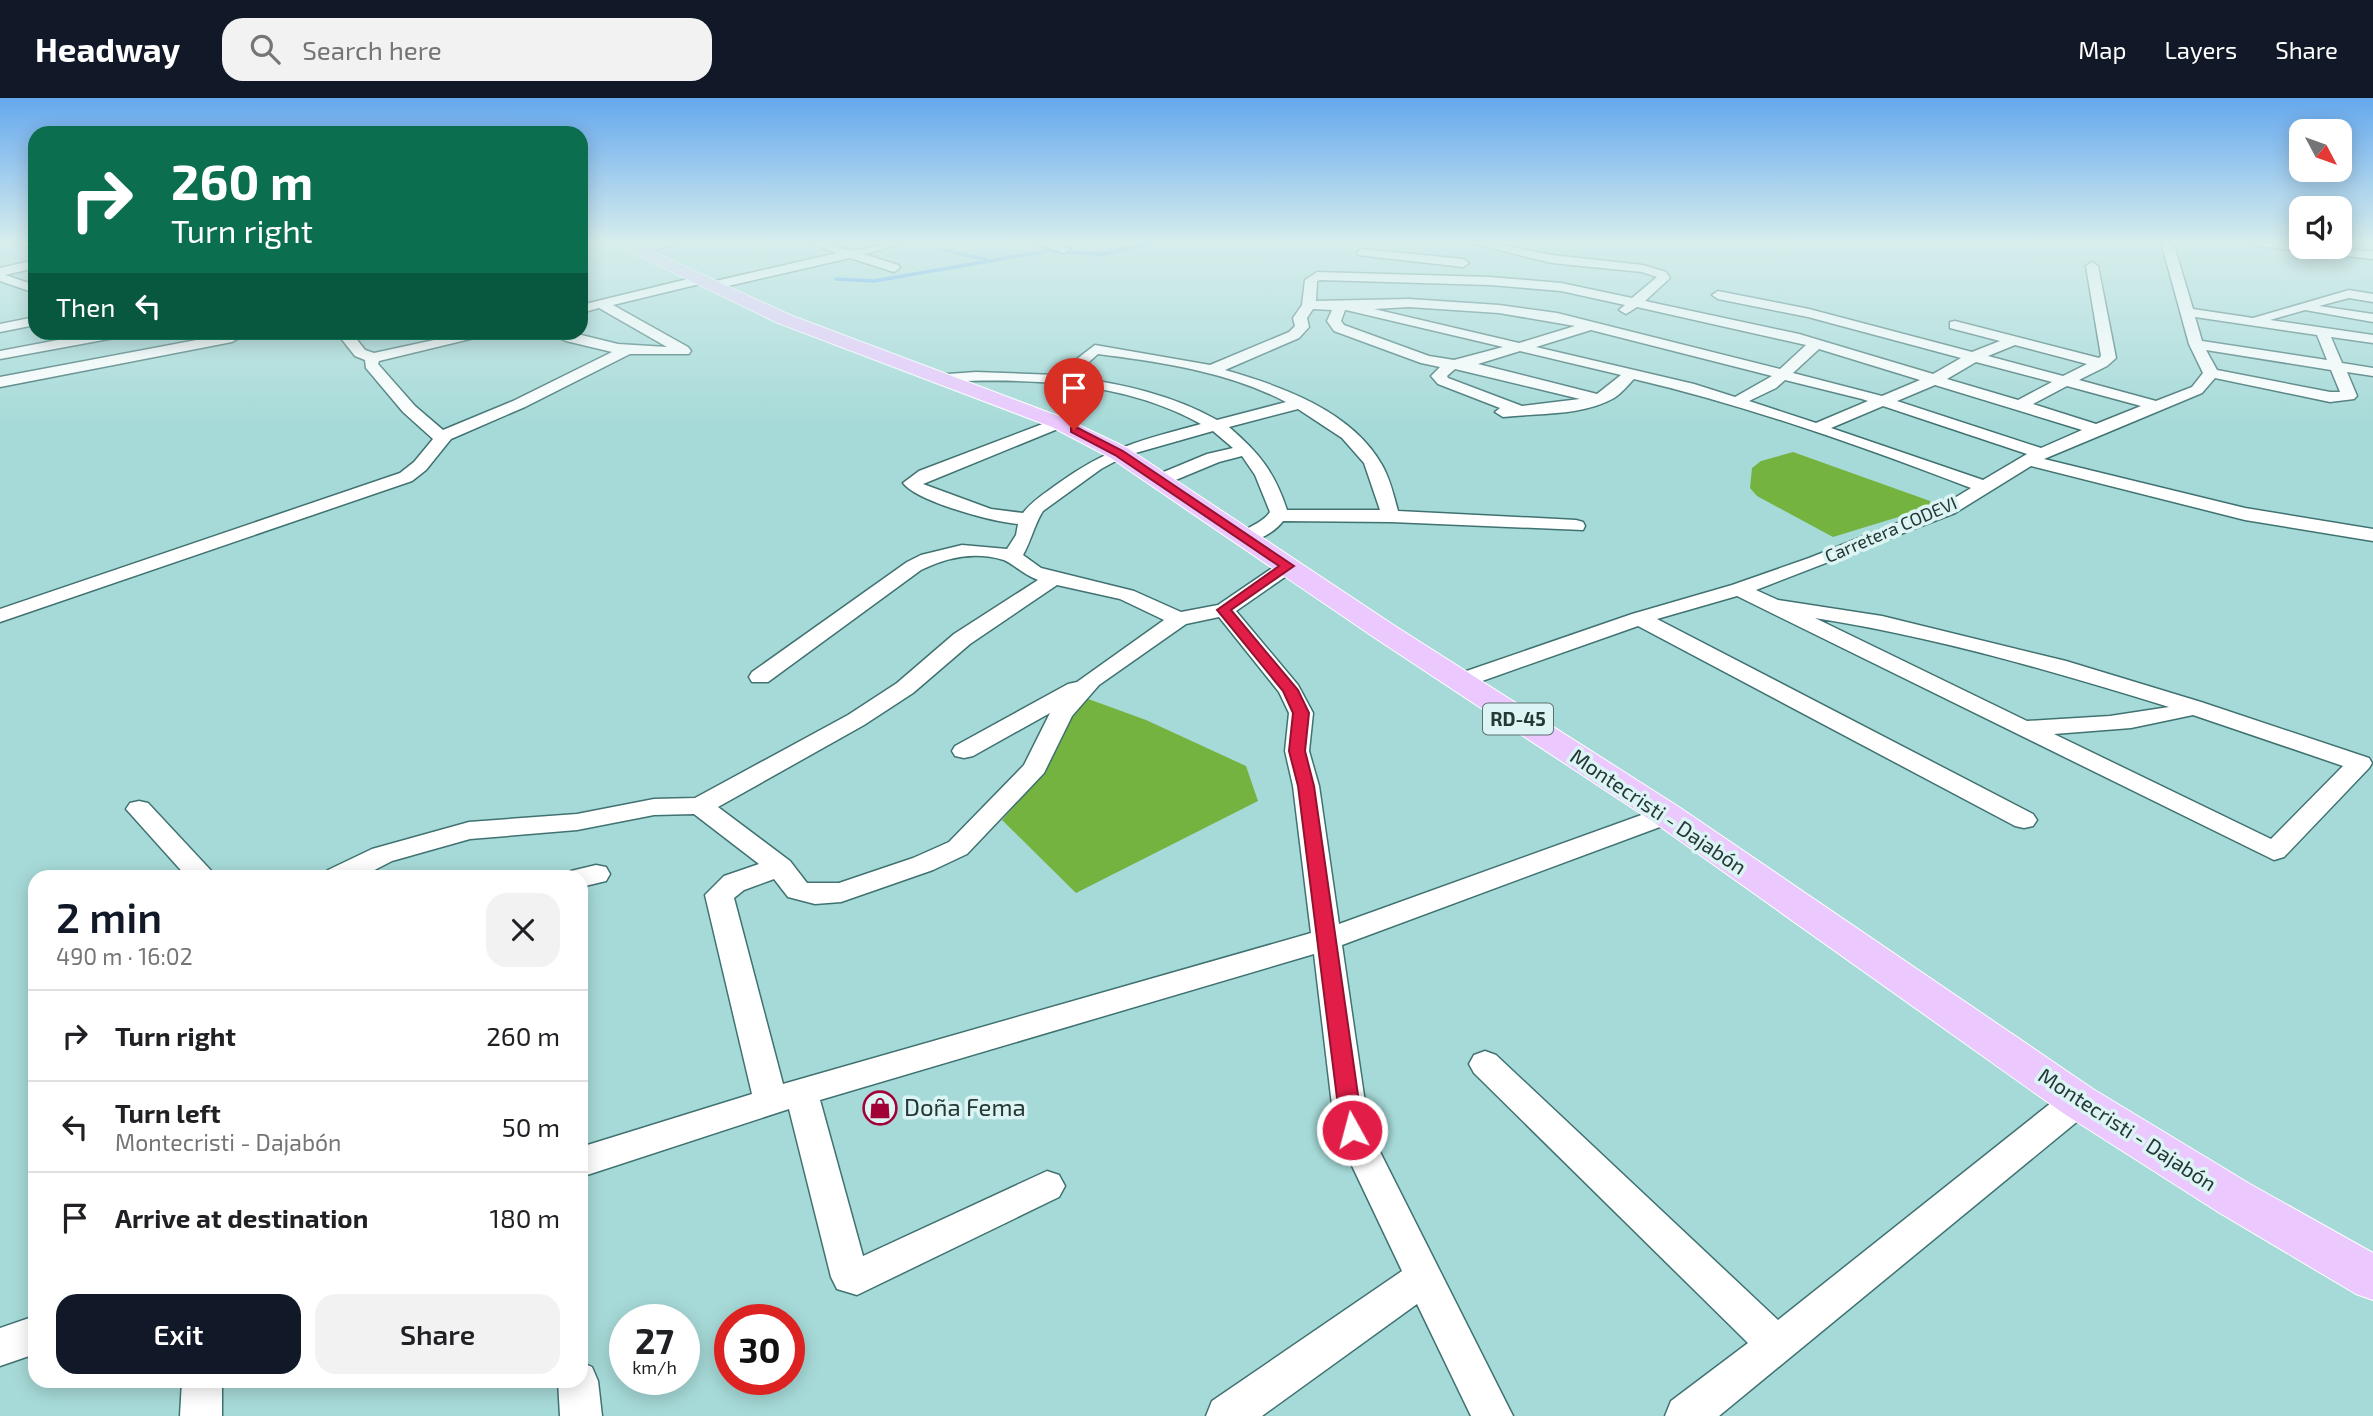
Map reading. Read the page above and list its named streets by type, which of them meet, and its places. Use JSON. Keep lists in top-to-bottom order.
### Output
{
  "streets": {
    "main road": ["RD-45", "Montecristi - Dajabón"],
    "street": ["Carretera CODEVI"]
  },
  "crossings": [
    ["Carretera CODEVI", "Montecristi - Dajabón"]
  ],
  "places": {
    "shop": ["Doña Fema"]
  },
  "north": "bottom right",
  "page": {
    "header": "Headway",
    "search": "Search here",
    "nav": ["Map", "Layers", "Share"],
    "turn": ["260 m", "Turn right"],
    "then": "Then",
    "heading": ["2 min", "490 m · 16:02"],
    "list": [
      {
        "name": "Turn right",
        "value": "260 m"
      },
      {
        "name": "Turn left",
        "note": "Montecristi - Dajabón",
        "value": "50 m"
      },
      {
        "name": "Arrive at destination",
        "value": "180 m"
      }
    ],
    "buttons": ["Exit", "Share"],
    "speed": "27 km/h",
    "limit": "30"
  }
}
